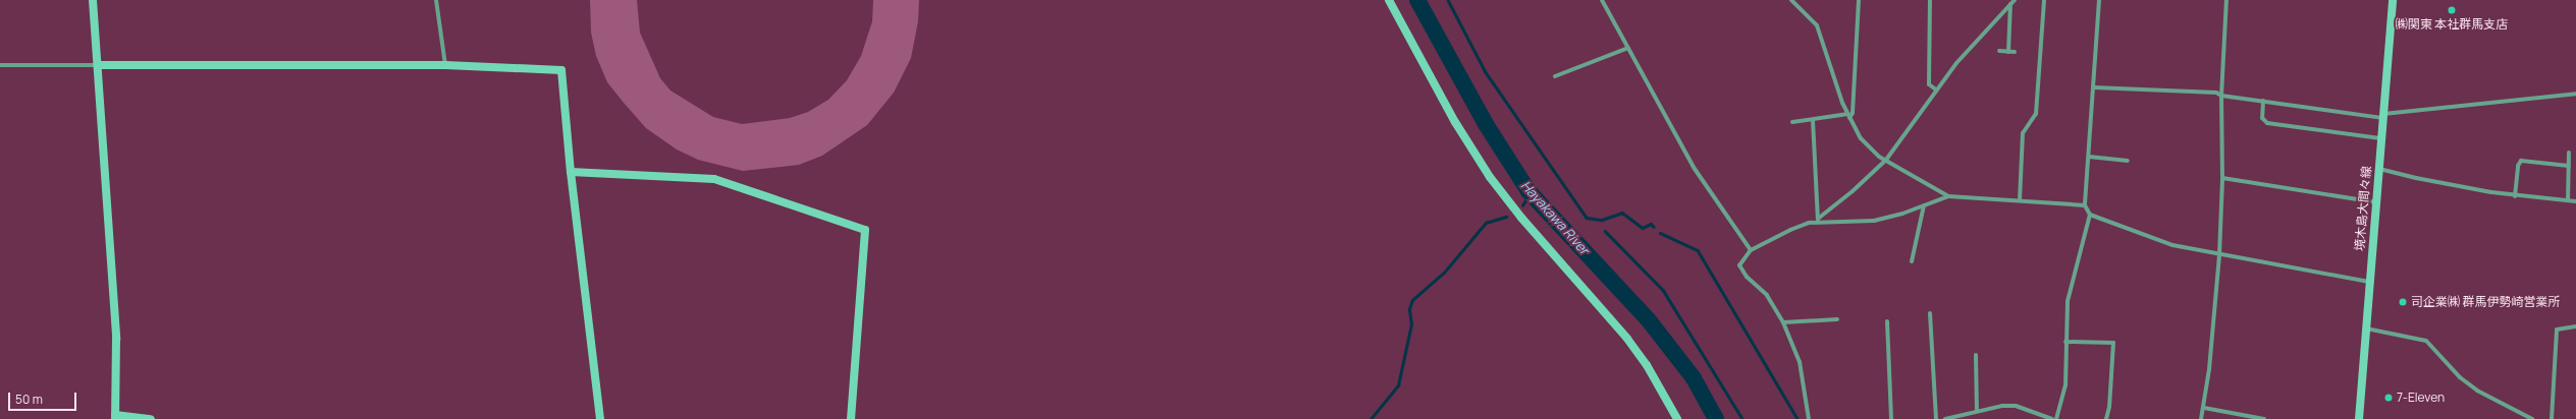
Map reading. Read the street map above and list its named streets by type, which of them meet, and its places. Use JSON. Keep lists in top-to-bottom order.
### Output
{
  "streets": {
    "street": ["境木島大間々線"]
  },
  "water": ["Hayakawa River"],
  "places": ["㈱関東 本社群馬支店", "司企業㈱ 群馬伊勢崎営業所", "7-Eleven"],
  "scale_bar": "50 m"
}
